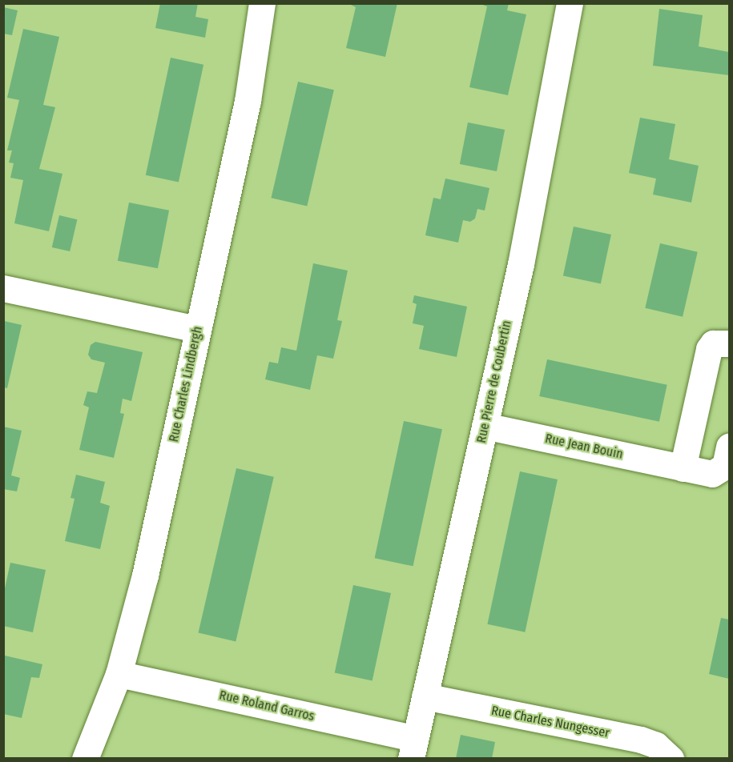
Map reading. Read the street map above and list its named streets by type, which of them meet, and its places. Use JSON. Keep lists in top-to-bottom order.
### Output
{
  "streets": {
    "street": [
      "Rue Pierre de Coubertin",
      "Rue Charles Lindbergh",
      "Rue Jean Bouin",
      "Rue Roland Garros",
      "Rue Charles Nungesser"
    ]
  },
  "crossings": [
    ["Rue Pierre de Coubertin", "Rue Jean Bouin"],
    ["Rue Pierre de Coubertin", "Rue Roland Garros"],
    ["Rue Pierre de Coubertin", "Rue Charles Nungesser"],
    ["Rue Charles Lindbergh", "Rue Roland Garros"]
  ]
}
